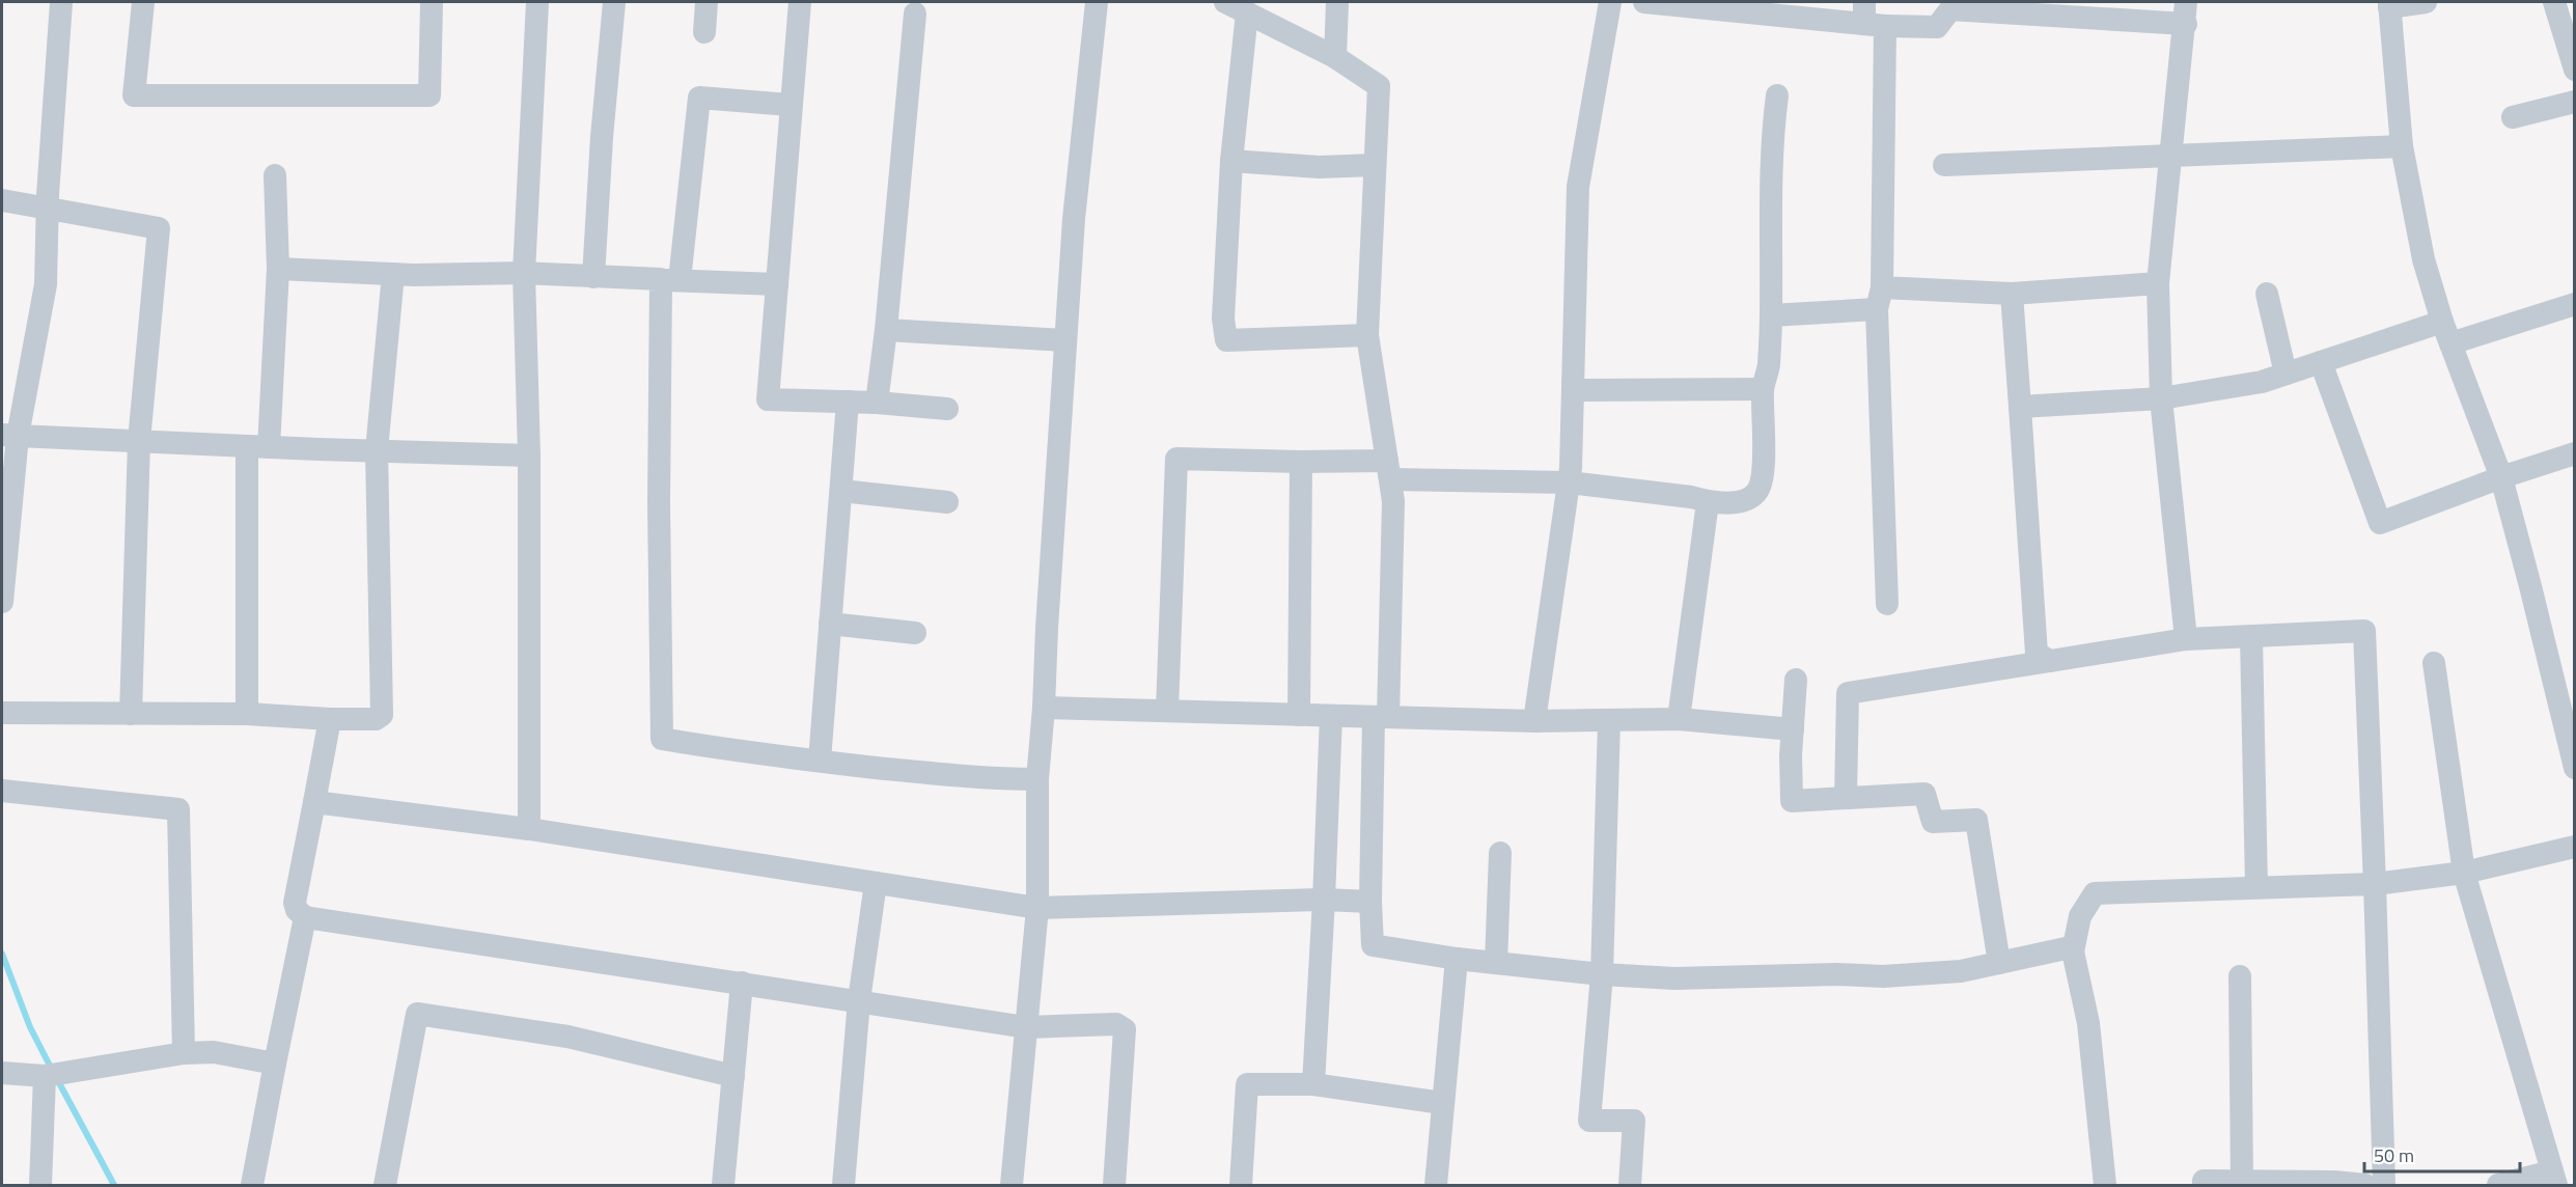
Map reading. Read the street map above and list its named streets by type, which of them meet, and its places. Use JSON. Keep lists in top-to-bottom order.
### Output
{
  "scale_bar": "50 m"
}
